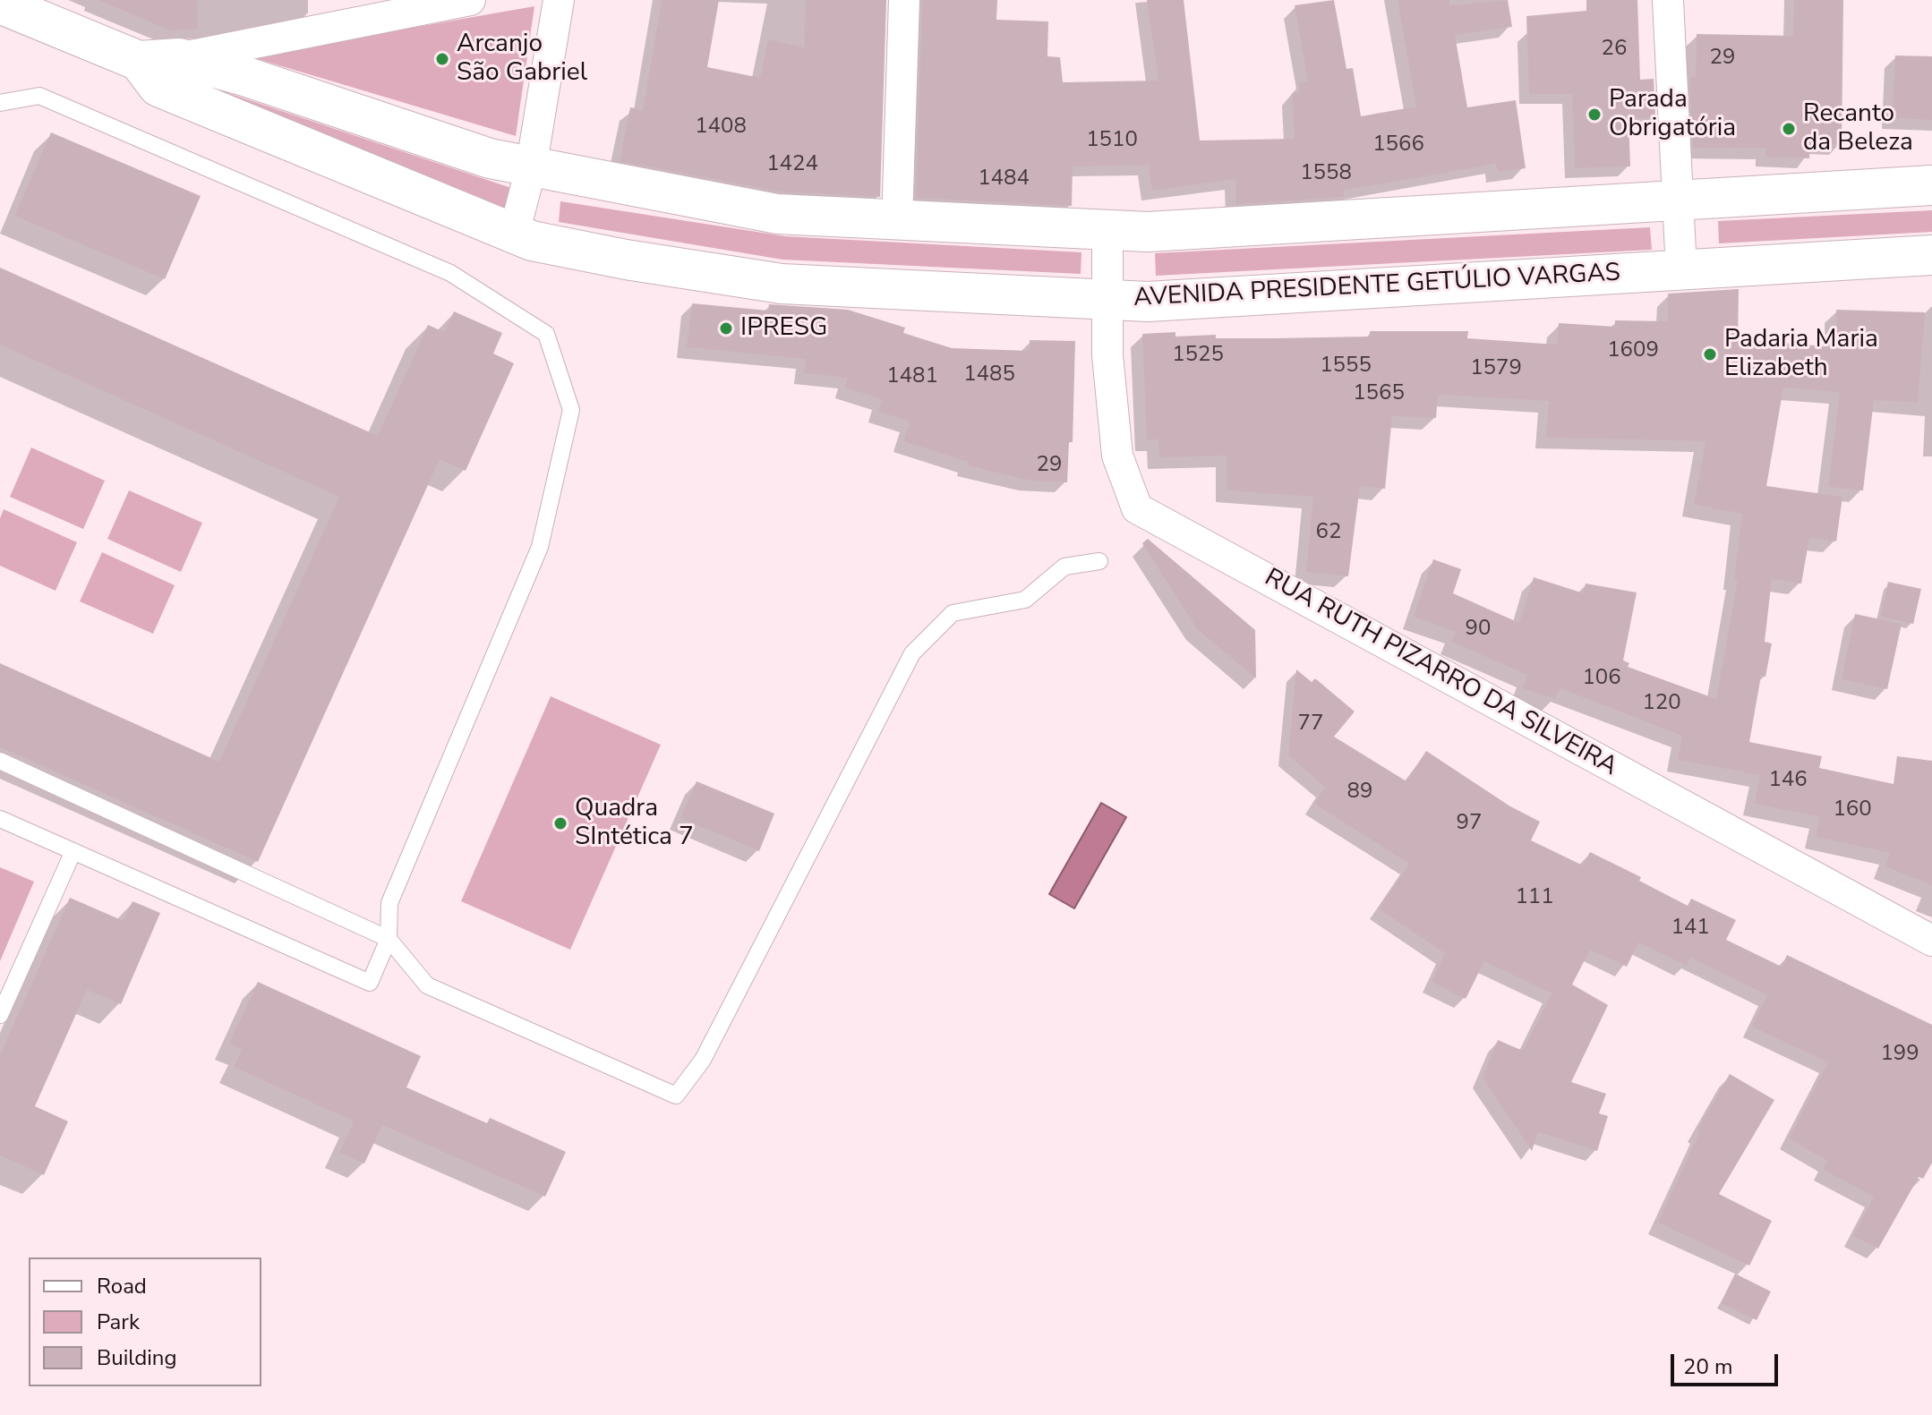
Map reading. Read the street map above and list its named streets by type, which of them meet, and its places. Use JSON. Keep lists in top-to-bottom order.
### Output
{
  "streets": {
    "main road": ["AVENIDA PRESIDENTE GETÚLIO VARGAS"],
    "street": ["RUA RUTH PIZARRO DA SILVEIRA"]
  },
  "crossings": [
    ["AVENIDA PRESIDENTE GETÚLIO VARGAS", "RUA RUTH PIZARRO DA SILVEIRA"]
  ],
  "places": [
    "Arcanjo São Gabriel",
    "Parada Obrigatória",
    "Recanto da Beleza",
    "IPRESG",
    "Padaria Maria Elizabeth",
    "Quadra SIntética 7"
  ],
  "house_numbers": [
    "26",
    "29",
    "1408",
    "1510",
    "1566",
    "1424",
    "1558",
    "1484",
    "1609",
    "1525",
    "1555",
    "1579",
    "1485",
    "1481",
    "1565",
    "29",
    "62",
    "90",
    "106",
    "120",
    "77",
    "146",
    "89",
    "160",
    "97",
    "111",
    "141",
    "199"
  ],
  "legend": ["Road", "Park", "Building"],
  "scale_bar": "20 m"
}
